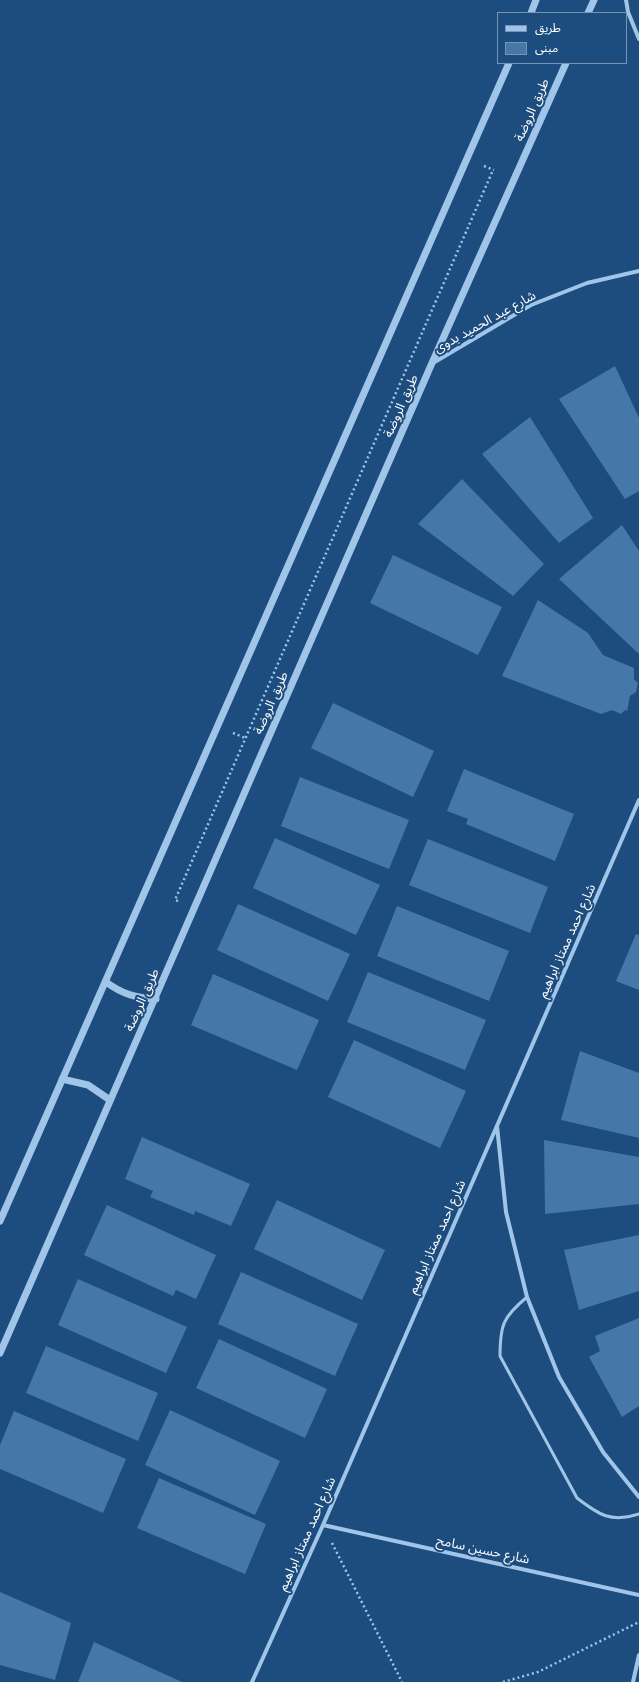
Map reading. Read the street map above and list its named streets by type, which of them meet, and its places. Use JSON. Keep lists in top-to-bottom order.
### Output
{
  "streets": {
    "street": [
      "طريق الروضة",
      "شارع عبد الحميد بدوى",
      "شارع احمد ممتاز ابراهيم",
      "شارع حسين سامح"
    ]
  },
  "crossings": [
    ["طريق الروضة", "شارع عبد الحميد بدوى"],
    ["شارع احمد ممتاز ابراهيم", "شارع حسين سامح"]
  ],
  "legend": ["طريق", "مبنى"]
}
